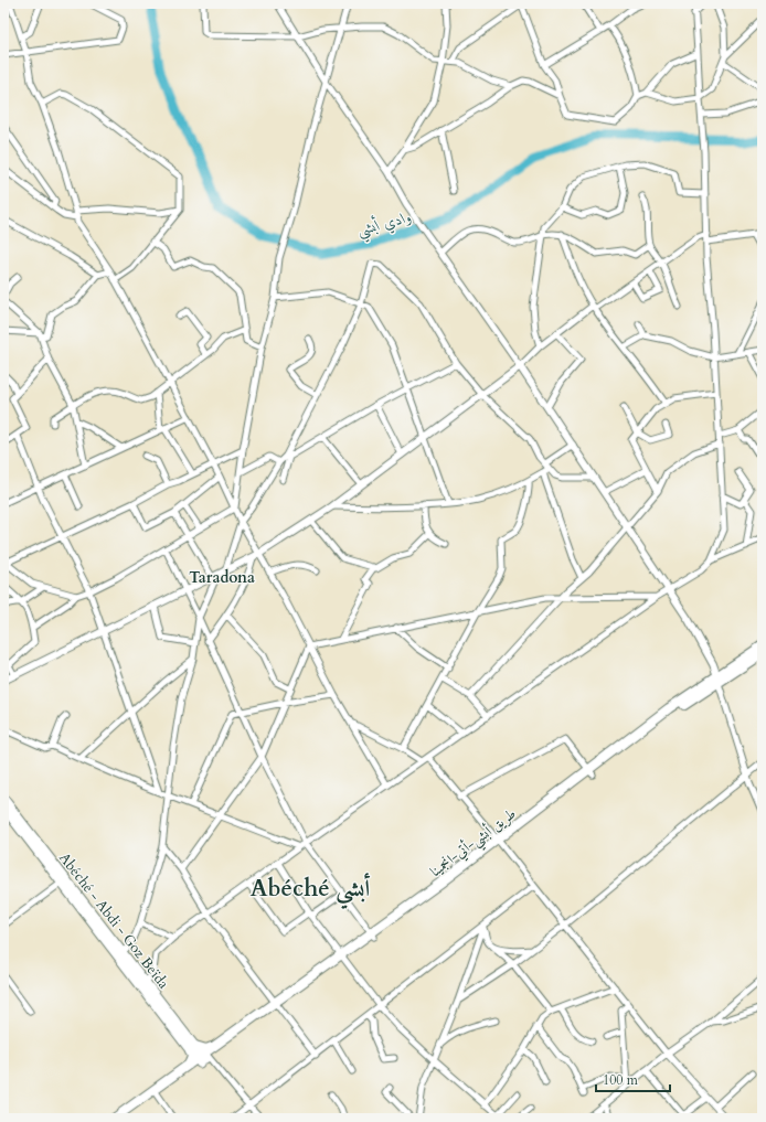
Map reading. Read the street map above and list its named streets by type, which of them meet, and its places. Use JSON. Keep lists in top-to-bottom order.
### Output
{
  "streets": {
    "main road": ["Abéché - Abdi - Goz Beïda"]
  },
  "districts": ["Taradona", "Abéché أبشي"],
  "water": ["وادي أبشي"],
  "scale_bar": "100 m"
}
